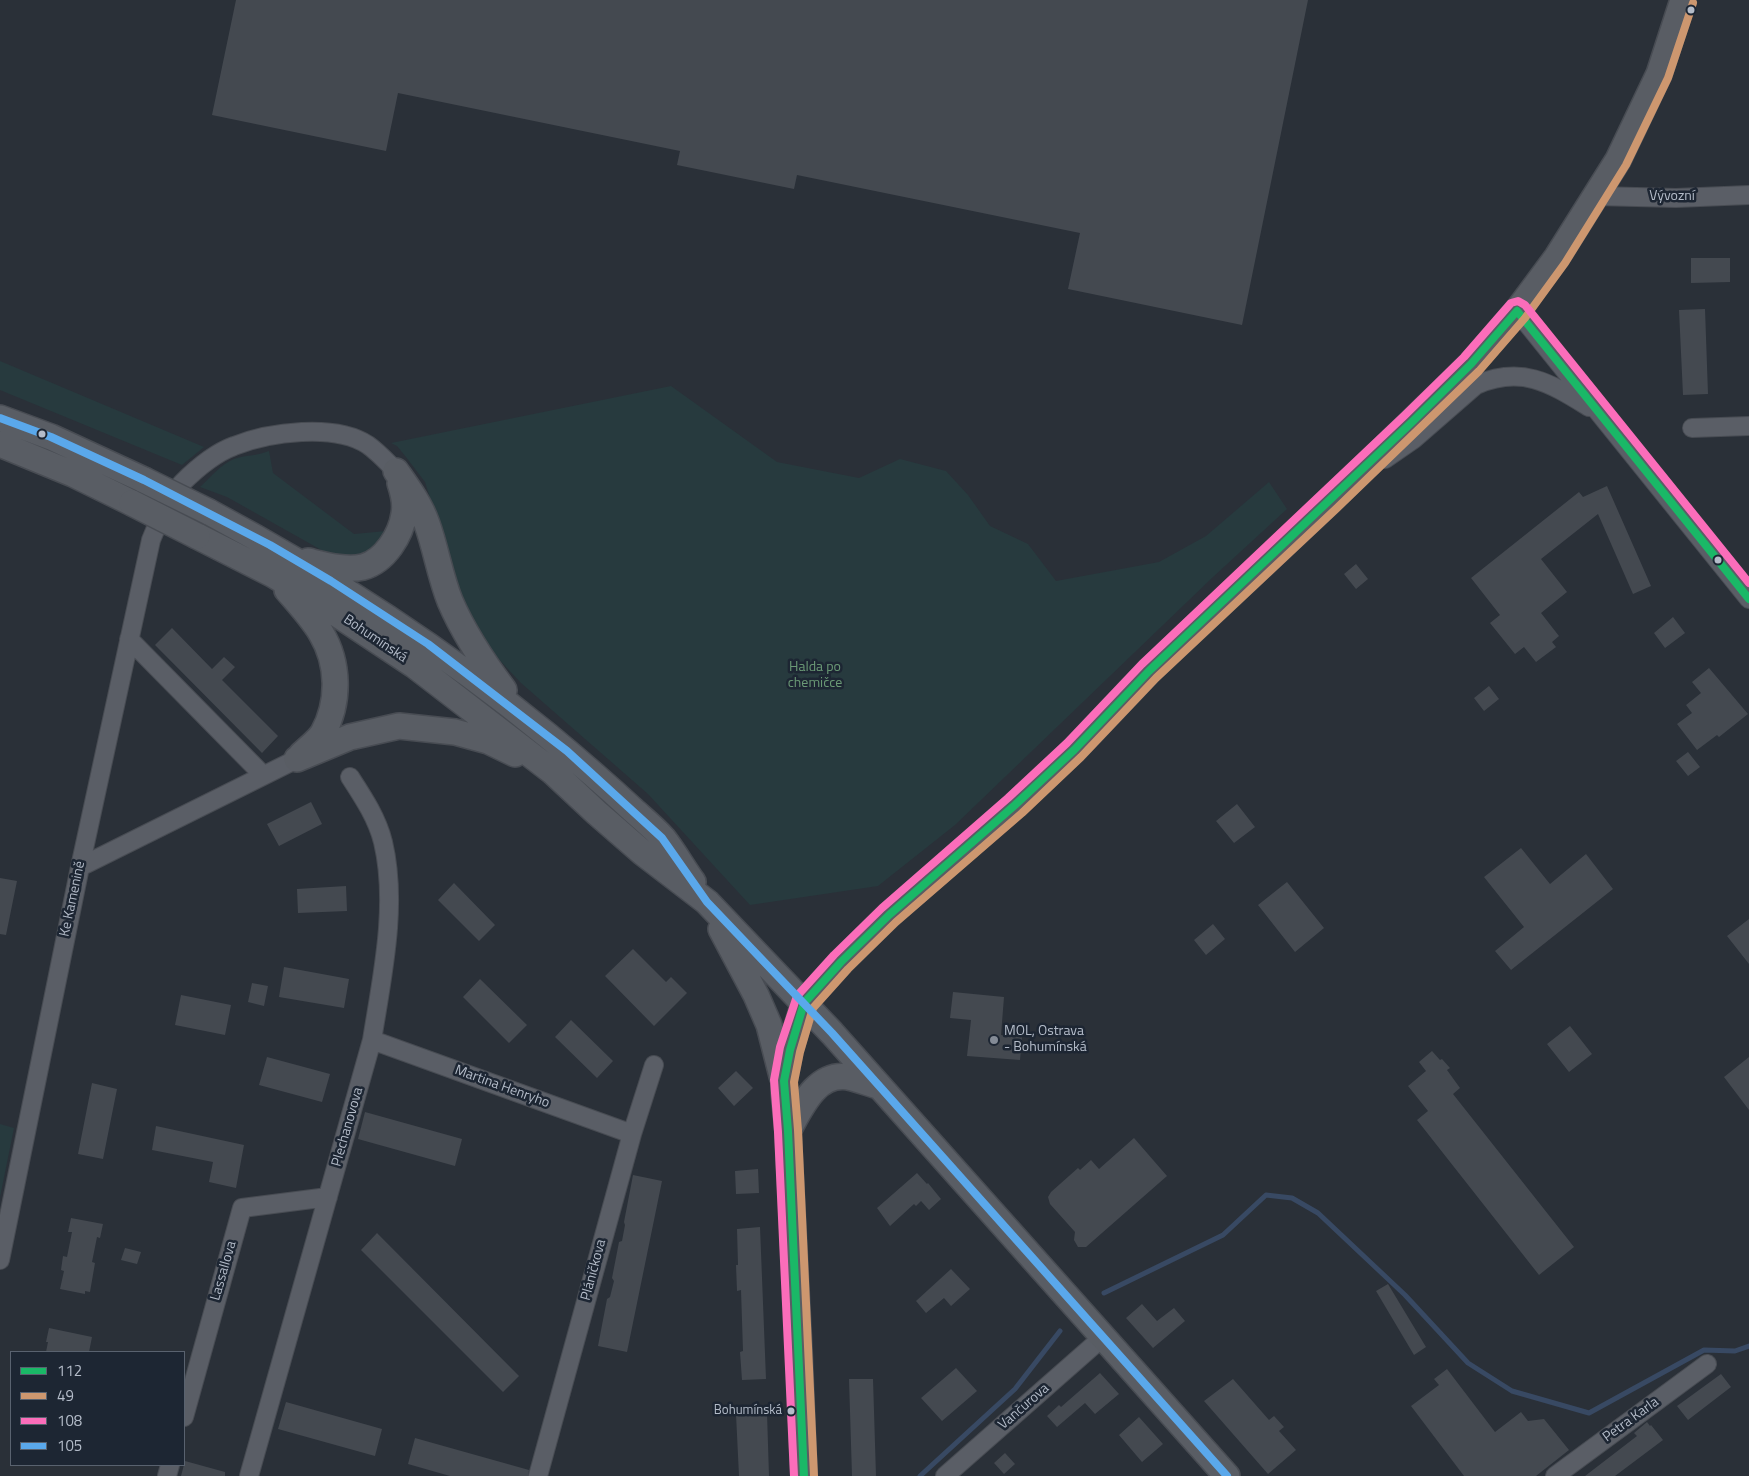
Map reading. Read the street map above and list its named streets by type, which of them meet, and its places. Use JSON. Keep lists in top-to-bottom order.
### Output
{
  "streets": {
    "main road": ["Bohumínská"],
    "street": [
      "Vývozní",
      "Ke Kamenině",
      "Martina Henryho",
      "Plechanovova",
      "Pláničkova",
      "Lassallova",
      "Vančurova",
      "Petra Karla"
    ]
  },
  "crossings": [
    ["Bohumínská", "Vančurova"],
    ["Martina Henryho", "Plechanovova"],
    ["Martina Henryho", "Pláničkova"],
    ["Plechanovova", "Lassallova"]
  ],
  "parks": ["Halda po chemičce"],
  "places": ["MOL, Ostrava - Bohumínská", "Bohumínská"],
  "lines": [
    "transit line 49",
    "transit line 108",
    "transit line 112",
    "transit line 105"
  ],
  "legend": [
    "112",
    "49",
    "108",
    "105"
  ]
}
